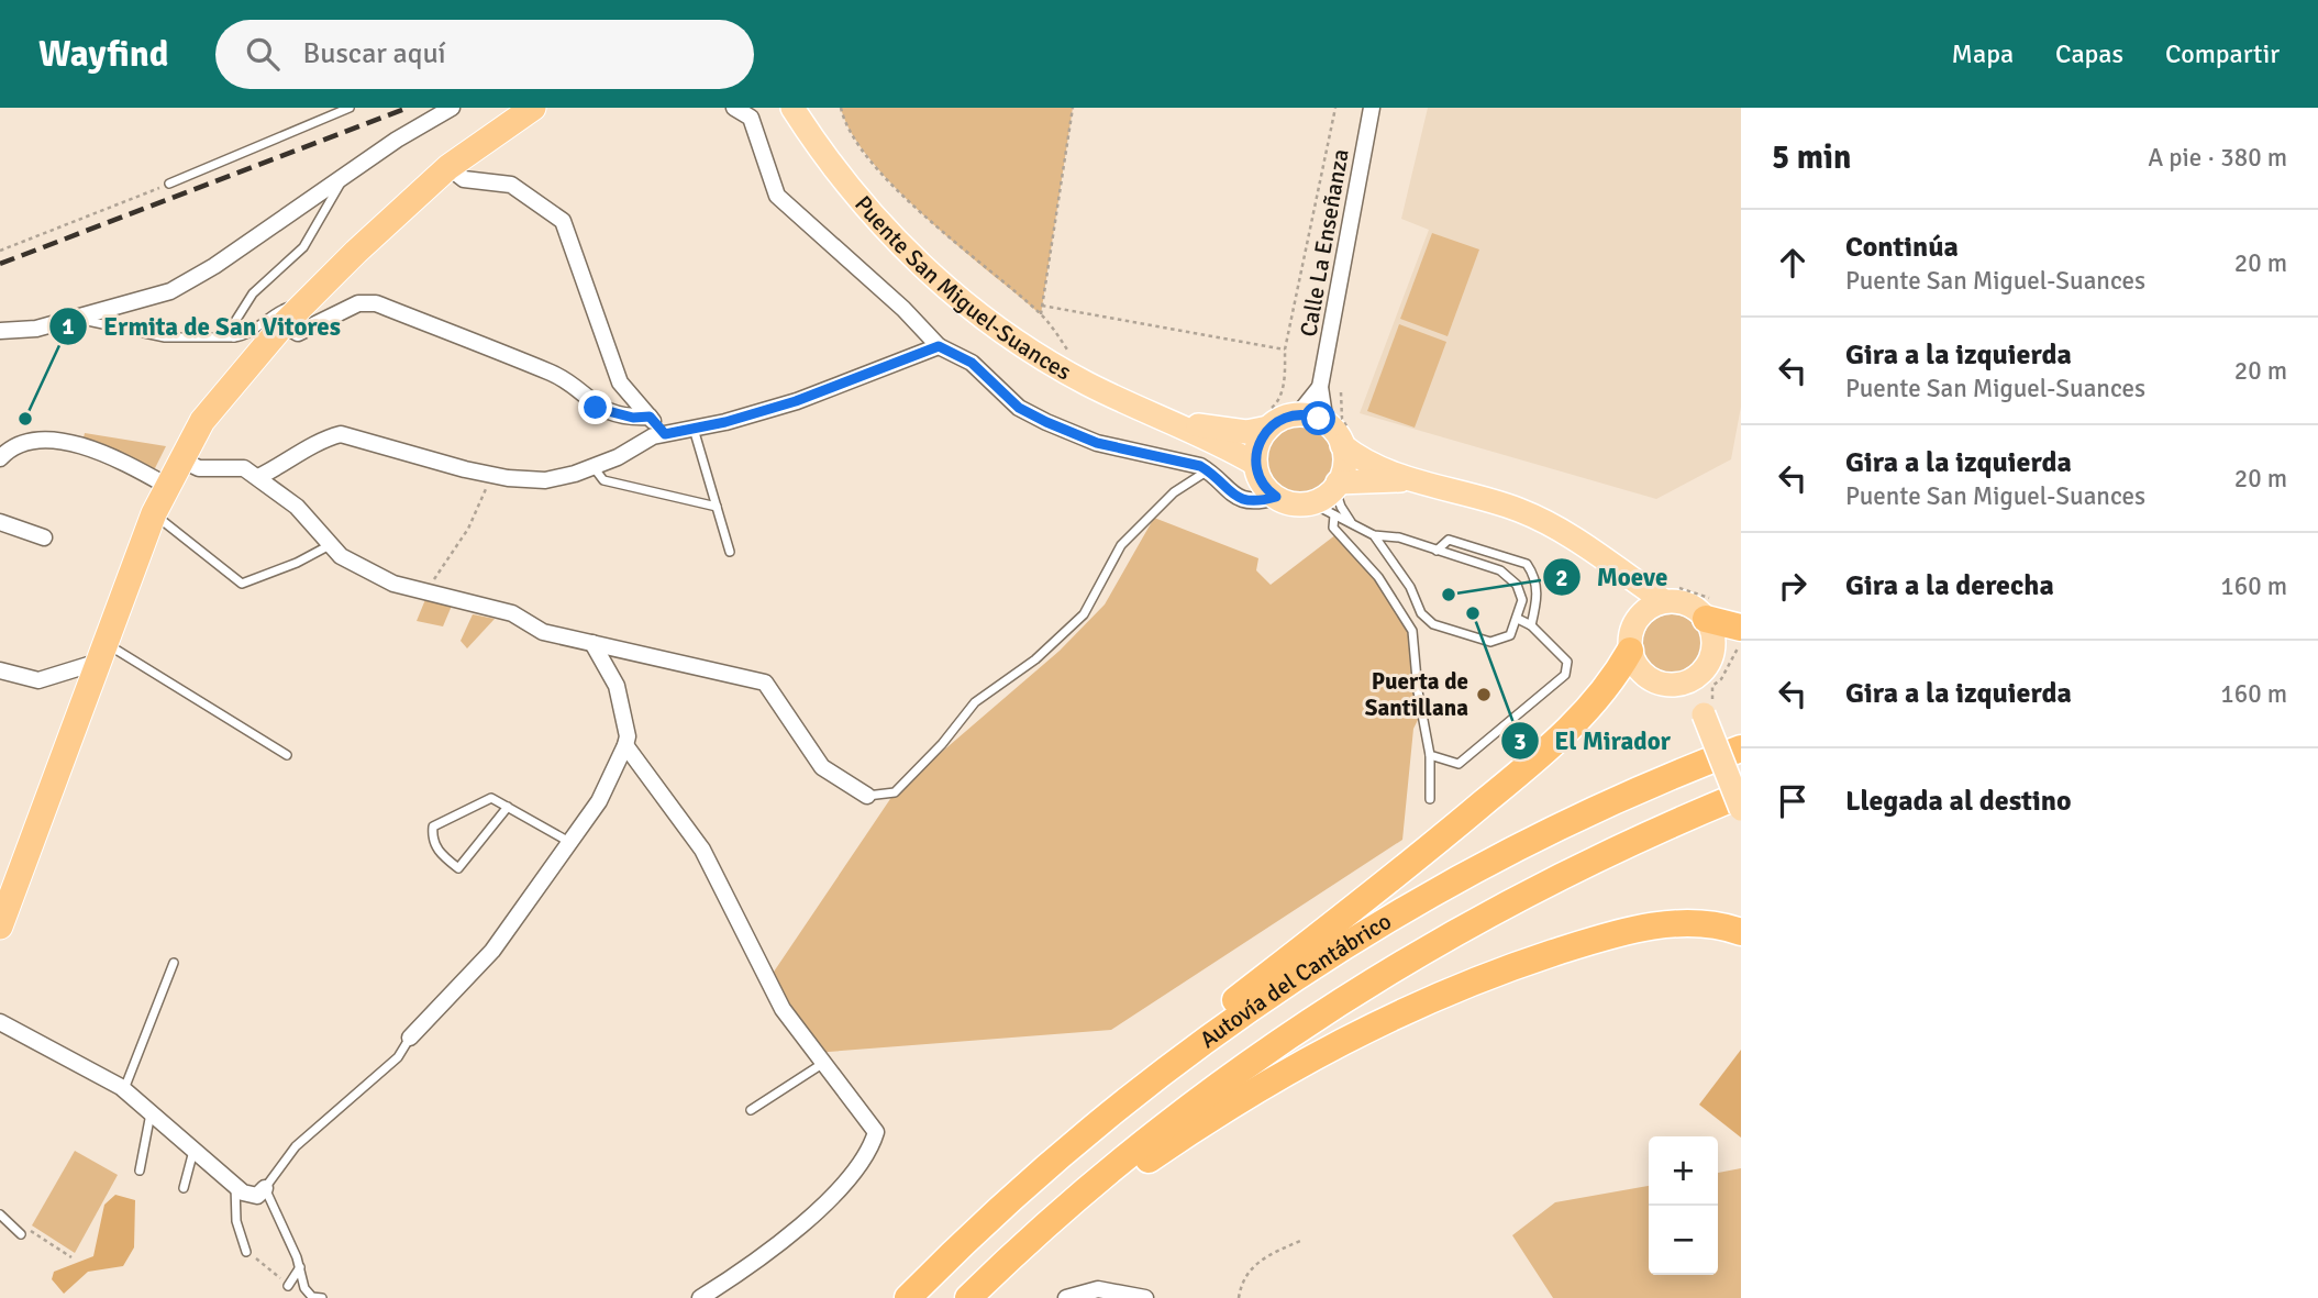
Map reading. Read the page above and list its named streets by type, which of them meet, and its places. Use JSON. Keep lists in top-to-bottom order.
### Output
{
  "streets": {
    "highway": ["Autovía del Cantábrico"],
    "main road": ["Puente San Miguel-Suances"],
    "street": ["Calle La Enseñanza"]
  },
  "crossings": [
    ["Calle La Enseñanza", "Puente San Miguel-Suances"]
  ],
  "places": [
    "Ermita de San Vitores",
    "Moeve",
    "El Mirador",
    "Puerta de Santillana"
  ],
  "page": {
    "header": "Wayfind",
    "search": "Buscar aquí",
    "nav": ["Mapa", "Capas", "Compartir"],
    "heading": ["5 min", "A pie · 380 m"],
    "list": [
      ["Continúa", "Puente San Miguel-Suances", "20 m"],
      ["Gira a la izquierda", "Puente San Miguel-Suances", "20 m"],
      ["Gira a la izquierda", "Puente San Miguel-Suances", "20 m"],
      ["Gira a la derecha", "160 m"],
      ["Gira a la izquierda", "160 m"],
      "Llegada al destino"
    ],
    "map_buttons": ["+", "−"]
  }
}
